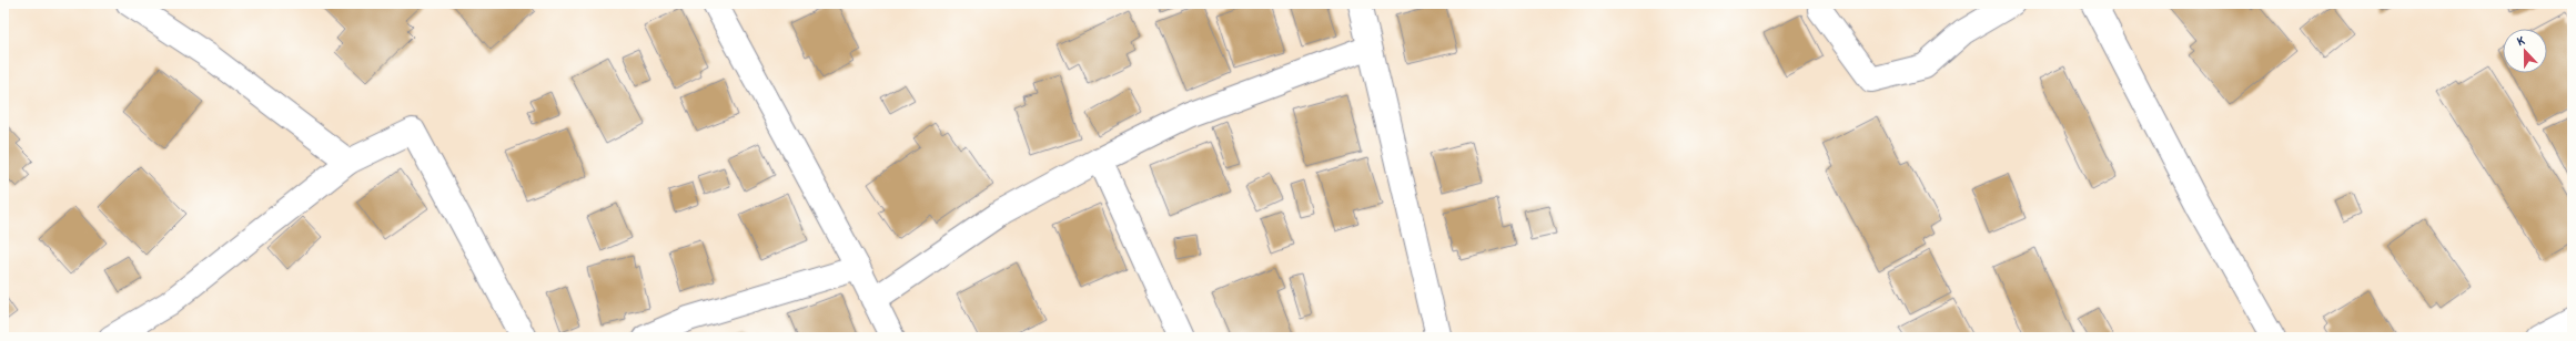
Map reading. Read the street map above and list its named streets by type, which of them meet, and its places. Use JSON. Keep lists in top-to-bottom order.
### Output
{
  "north": "top"
}
